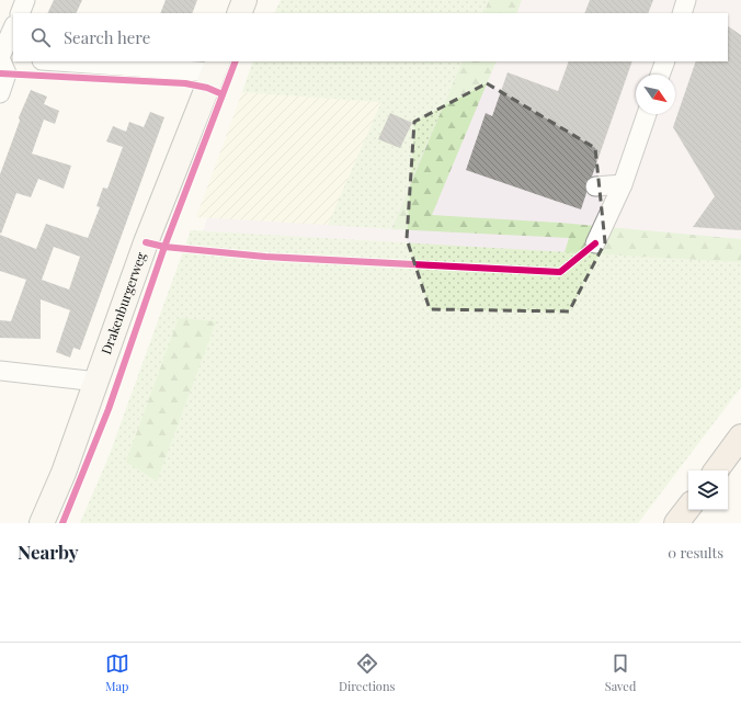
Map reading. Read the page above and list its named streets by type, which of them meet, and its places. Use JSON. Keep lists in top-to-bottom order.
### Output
{
  "streets": {
    "main road": ["Drakenburgerweg"]
  },
  "north": "bottom right",
  "page": {
    "search": "Search here",
    "heading": ["Nearby", "0 results"],
    "nav": ["Map", "Directions", "Saved"]
  }
}
